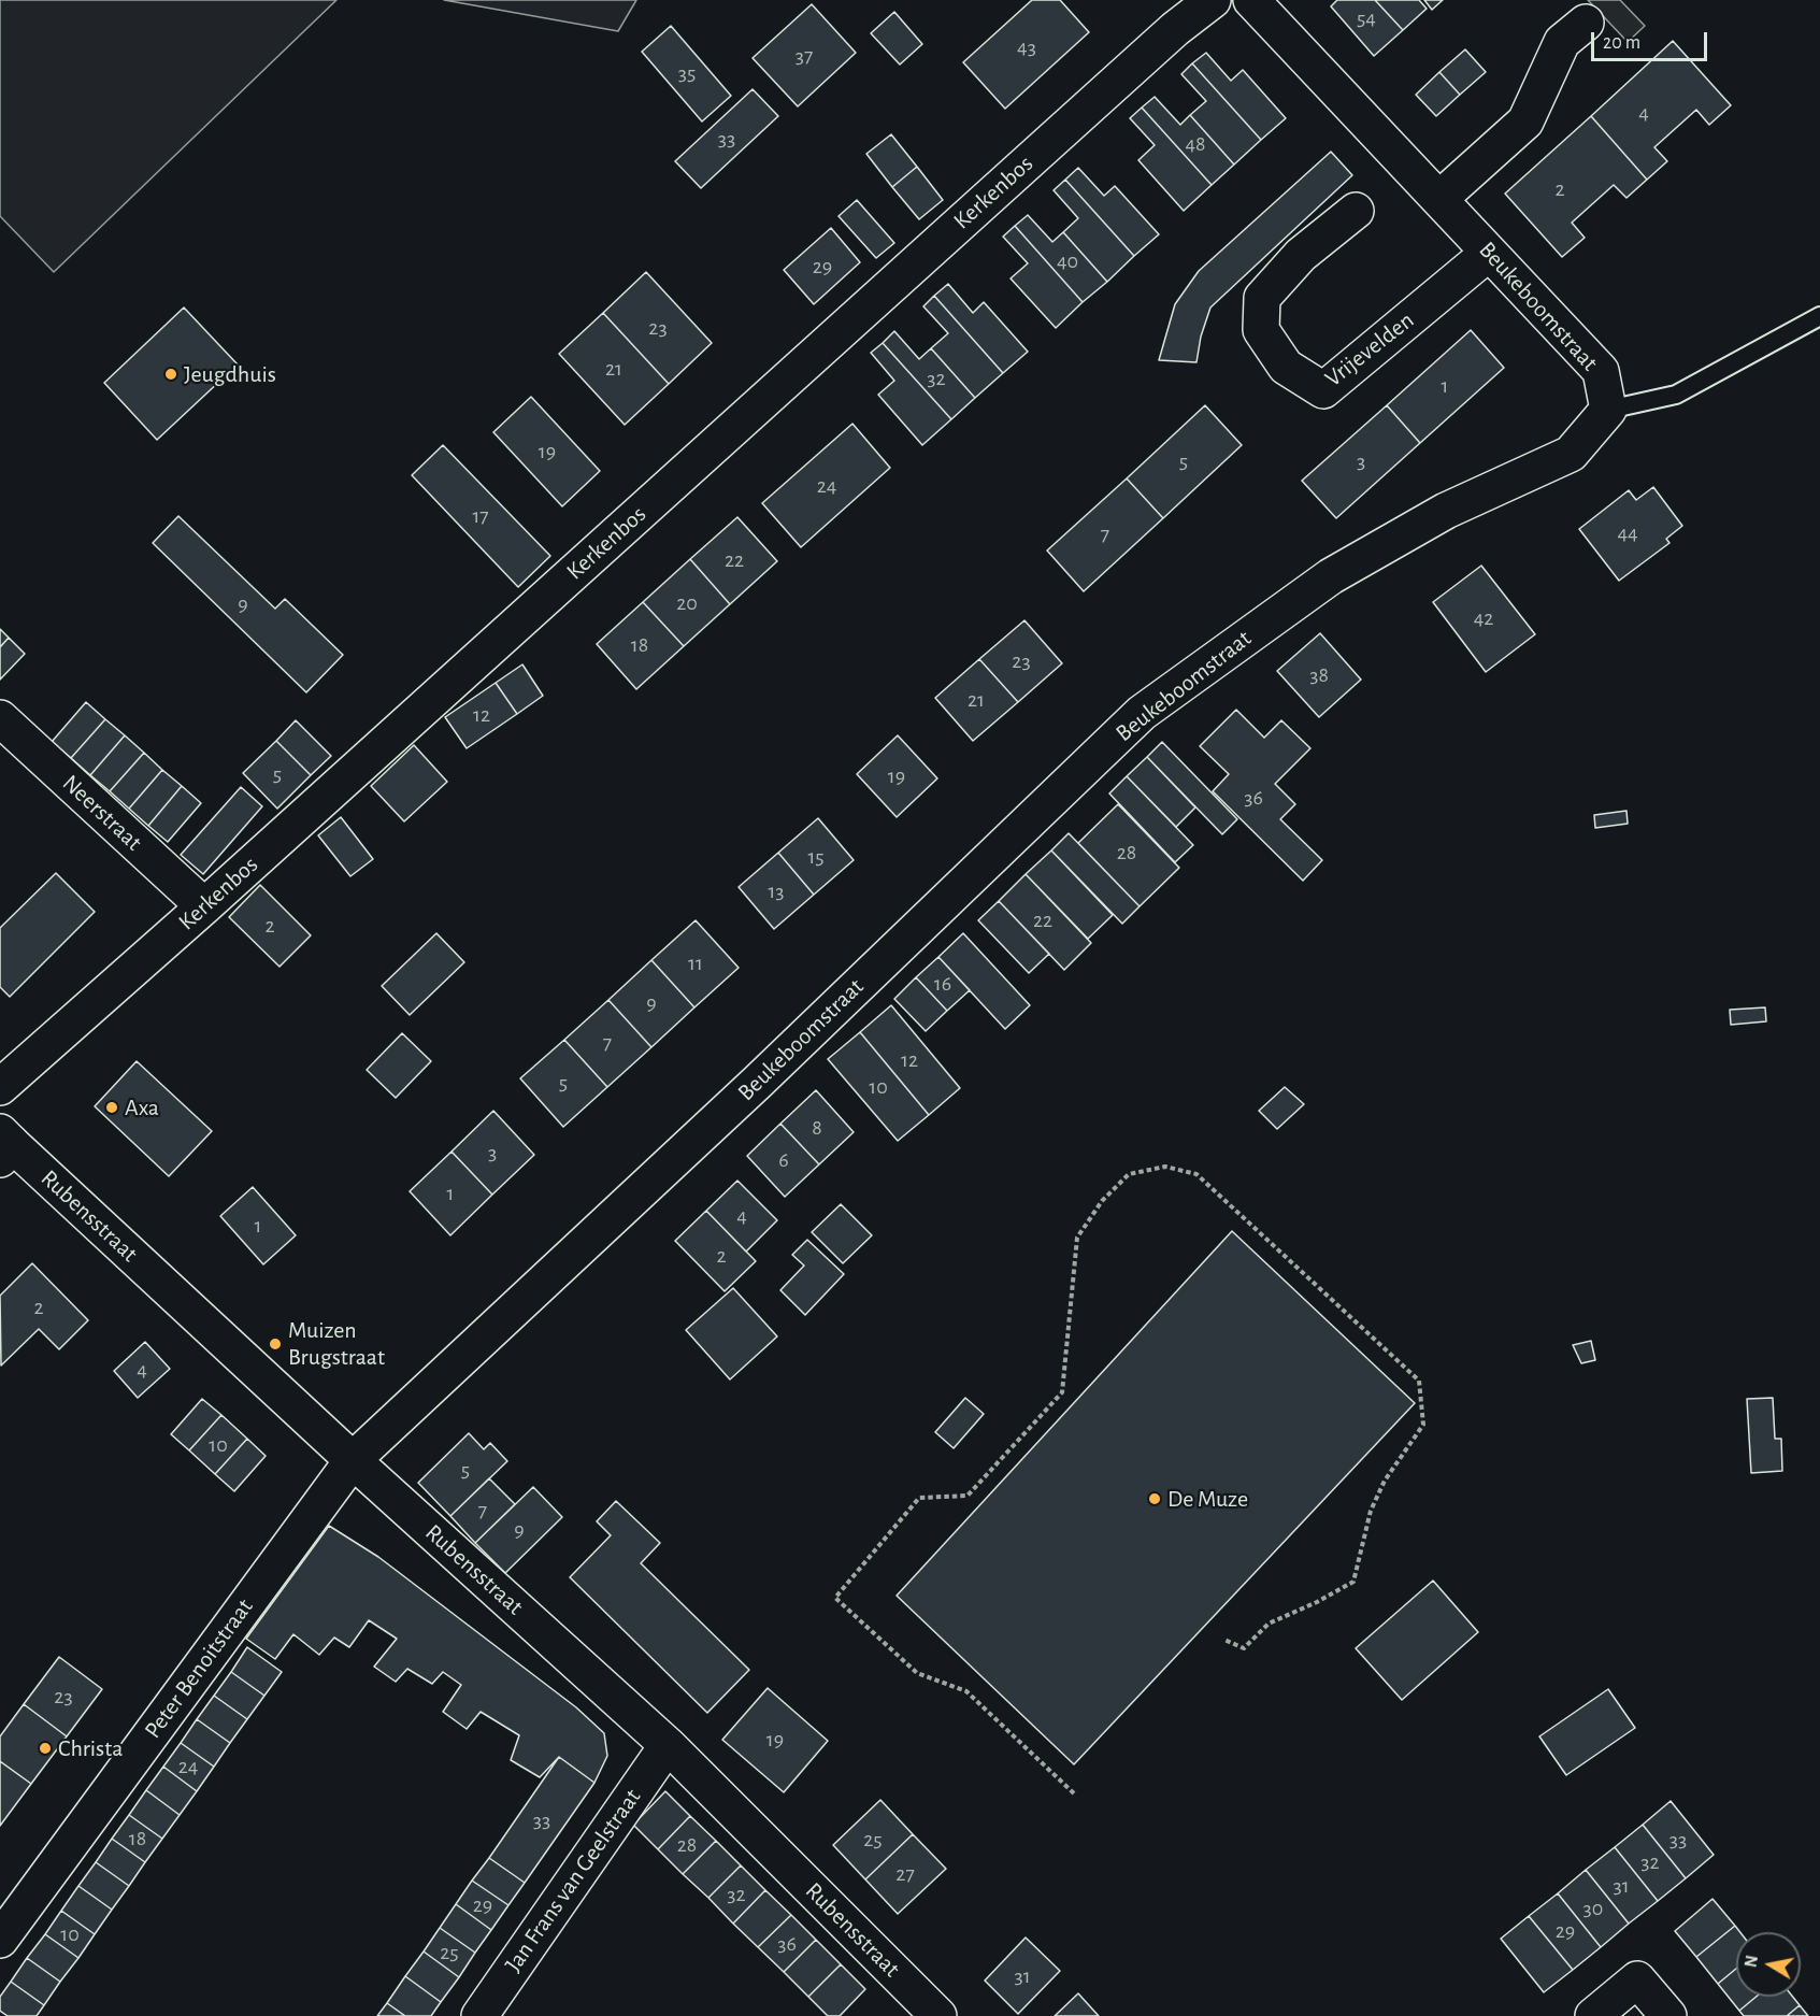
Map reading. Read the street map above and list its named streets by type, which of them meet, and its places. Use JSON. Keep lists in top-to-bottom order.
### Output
{
  "streets": {
    "street": [
      "Kerkenbos",
      "Beukeboomstraat",
      "Vrijevelden",
      "Neerstraat",
      "Rubensstraat",
      "Peter Benoitstraat",
      "Jan Frans van Geelstraat"
    ]
  },
  "crossings": [
    ["Kerkenbos", "Neerstraat"],
    ["Beukeboomstraat", "Vrijevelden"],
    ["Beukeboomstraat", "Rubensstraat"],
    ["Beukeboomstraat", "Peter Benoitstraat"],
    ["Rubensstraat", "Peter Benoitstraat"],
    ["Rubensstraat", "Jan Frans van Geelstraat"]
  ],
  "places": [
    "Jeugdhuis",
    "Axa",
    "Muizen Brugstraat",
    "De Muze",
    "Christa"
  ],
  "house_numbers": [
    "54",
    "43",
    "37",
    "35",
    "4",
    "33",
    "48",
    "2",
    "40",
    "29",
    "23",
    "21",
    "32",
    "1",
    "19",
    "5",
    "3",
    "24",
    "17",
    "44",
    "7",
    "22",
    "20",
    "9",
    "42",
    "18",
    "23",
    "38",
    "21",
    "12",
    "5",
    "19",
    "36",
    "28",
    "15",
    "13",
    "22",
    "2",
    "11",
    "16",
    "9",
    "7",
    "12",
    "5",
    "10",
    "8",
    "3",
    "6",
    "1",
    "4",
    "1",
    "2",
    "2",
    "4",
    "10",
    "5",
    "7",
    "9",
    "23",
    "19",
    "24",
    "33",
    "18",
    "25",
    "33",
    "28",
    "32",
    "27",
    "31",
    "32",
    "29",
    "30",
    "29",
    "10",
    "36",
    "25",
    "31"
  ],
  "scale_bar": "20 m",
  "north": "left"
}
